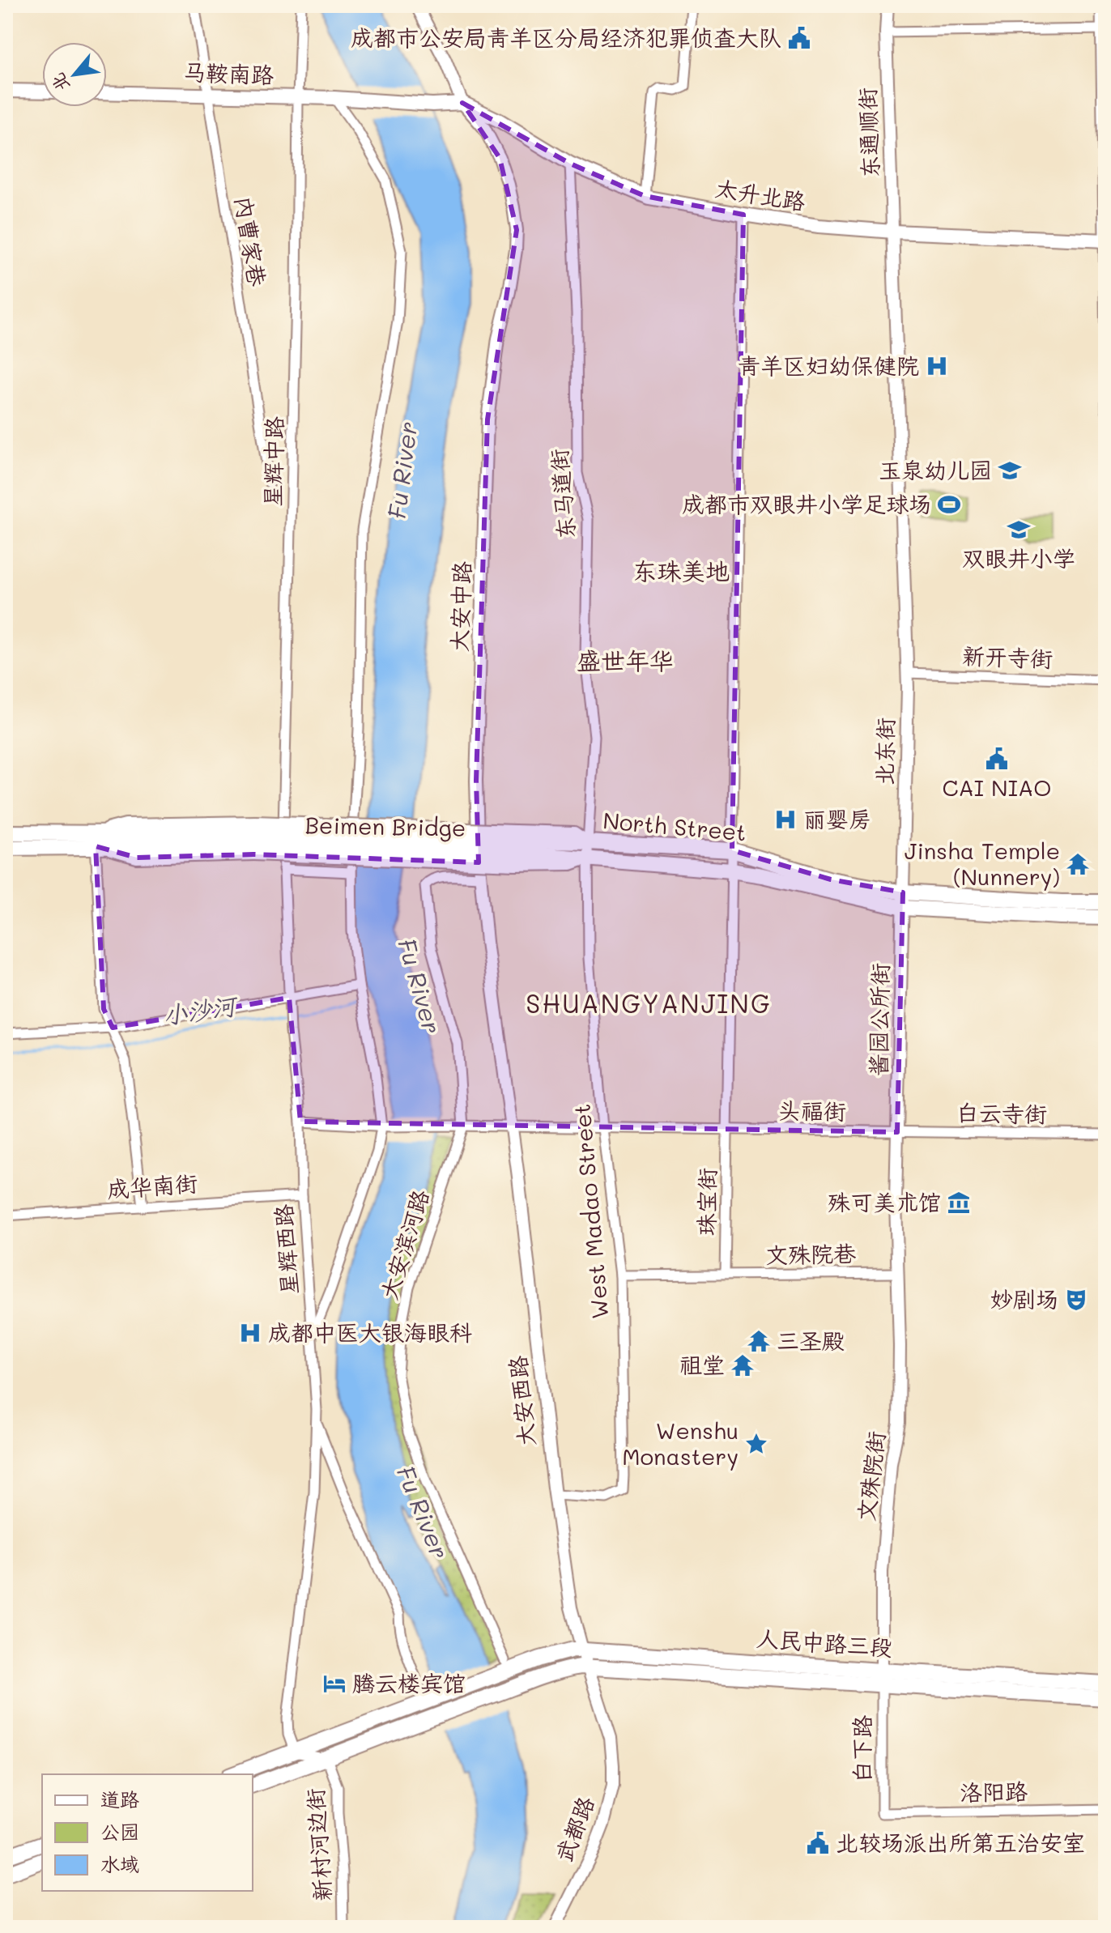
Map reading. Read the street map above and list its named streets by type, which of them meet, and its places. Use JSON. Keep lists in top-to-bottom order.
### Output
{
  "streets": {
    "main road": [
      "马鞍南路",
      "太升北路",
      "Beimen Bridge",
      "North Street",
      "人民中路三段"
    ],
    "street": [
      "东通顺街",
      "内曹家巷",
      "星辉中路",
      "东马道街",
      "大安中路",
      "新开寺街",
      "北东街",
      "酱园公所街",
      "头福街",
      "白云寺街",
      "成华南街",
      "珠宝街",
      "West Madao Street",
      "大安滨河路",
      "星辉西路",
      "文殊院巷",
      "大安西路",
      "文殊院街",
      "白下路",
      "洛阳路",
      "武都路",
      "新村河边街"
    ]
  },
  "crossings": [
    ["马鞍南路", "太升北路"],
    ["马鞍南路", "内曹家巷"],
    ["马鞍南路", "星辉中路"],
    ["东通顺街", "太升北路"],
    ["东通顺街", "新开寺街"],
    ["东通顺街", "北东街"],
    ["太升北路", "东马道街"],
    ["太升北路", "大安中路"],
    ["太升北路", "珠宝街"],
    ["星辉中路", "星辉西路"],
    ["东马道街", "North Street"],
    ["东马道街", "West Madao Street"],
    ["大安中路", "头福街"],
    ["大安中路", "大安滨河路"],
    ["大安中路", "大安西路"],
    ["新开寺街", "北东街"],
    ["北东街", "North Street"],
    ["北东街", "酱园公所街"],
    ["Beimen Bridge", "North Street"],
    ["North Street", "酱园公所街"],
    ["North Street", "珠宝街"],
    ["North Street", "West Madao Street"],
    ["酱园公所街", "头福街"],
    ["酱园公所街", "白云寺街"],
    ["酱园公所街", "文殊院巷"],
    ["酱园公所街", "文殊院街"],
    ["头福街", "白云寺街"],
    ["头福街", "珠宝街"],
    ["头福街", "West Madao Street"],
    ["头福街", "大安滨河路"],
    ["头福街", "星辉西路"],
    ["头福街", "大安西路"],
    ["成华南街", "星辉西路"],
    ["珠宝街", "文殊院巷"],
    ["West Madao Street", "文殊院巷"],
    ["West Madao Street", "大安西路"],
    ["星辉西路", "人民中路三段"],
    ["文殊院巷", "文殊院街"],
    ["大安西路", "人民中路三段"],
    ["大安西路", "武都路"],
    ["文殊院街", "人民中路三段"],
    ["文殊院街", "白下路"],
    ["人民中路三段", "白下路"],
    ["人民中路三段", "武都路"],
    ["人民中路三段", "新村河边街"],
    ["白下路", "洛阳路"]
  ],
  "districts": ["东珠美地", "盛世年华", "SHUANGYANJING"],
  "water": ["Fu River", "小沙河"],
  "places": {
    "public building": ["成都市公安局青羊区分局经济犯罪侦查大队", "CAI NIAO", "北较场派出所第五治安室"],
    "hospital": ["青羊区妇幼保健院", "丽婴房", "成都中医大银海眼科"],
    "school or university": ["玉泉幼儿园", "双眼井小学"],
    "sports": ["成都市双眼井小学足球场"],
    "temple": ["Jinsha Temple (Nunnery)", "三圣殿", "祖堂"],
    "museum": ["殊可美术馆"],
    "theatre": ["妙剧场"],
    "place": ["Wenshu Monastery"],
    "hotel": ["腾云楼宾馆"]
  },
  "legend": ["道路", "公园", "水域"],
  "north": "bottom left"
}
